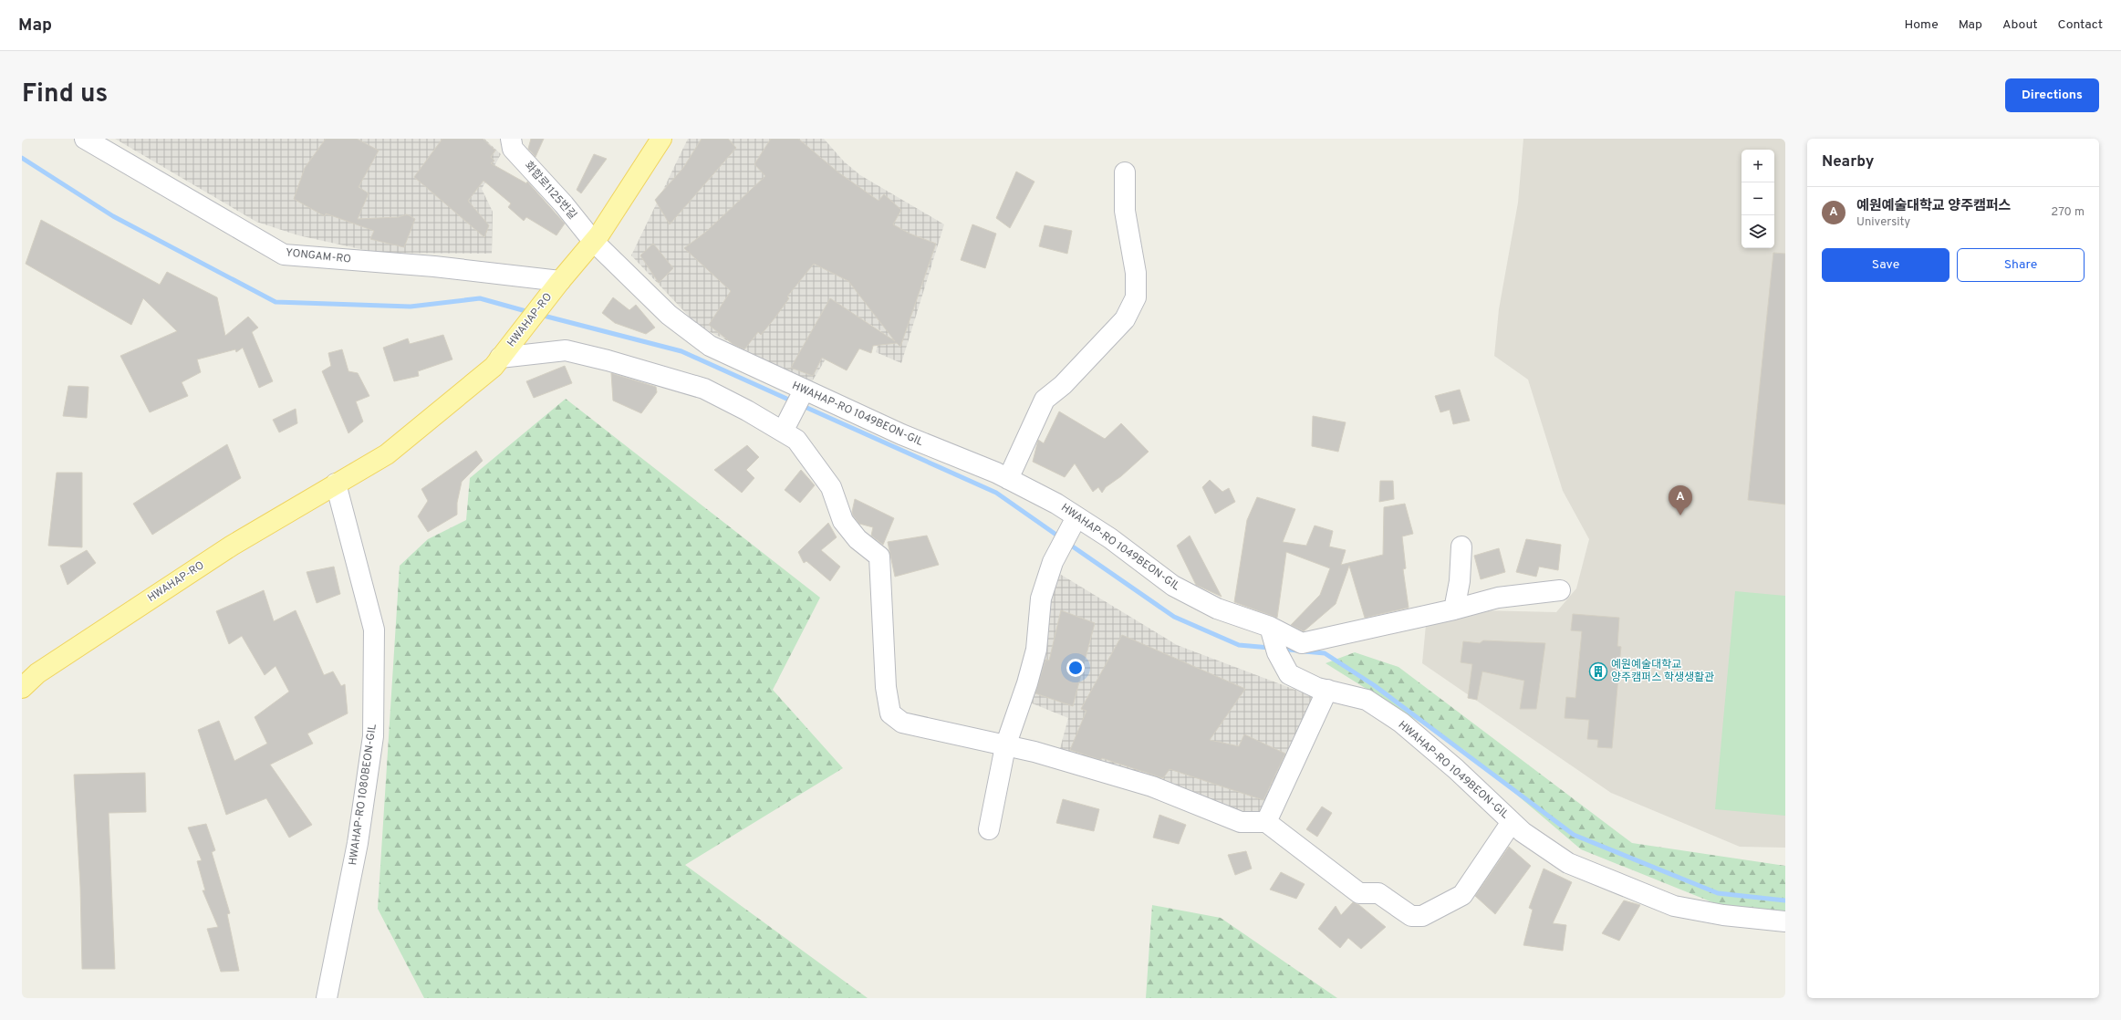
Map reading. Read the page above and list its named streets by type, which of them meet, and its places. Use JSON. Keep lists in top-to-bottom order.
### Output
{
  "streets": {
    "main road": ["HWAHAP-RO"],
    "street": [
      "화합로1125번길",
      "YONGAM-RO",
      "HWAHAP-RO 1049BEON-GIL",
      "HWAHAP-RO 1080BEON-GIL"
    ]
  },
  "crossings": [
    ["화합로1125번길", "HWAHAP-RO"],
    ["화합로1125번길", "HWAHAP-RO 1049BEON-GIL"],
    ["YONGAM-RO", "HWAHAP-RO"],
    ["HWAHAP-RO", "HWAHAP-RO 1049BEON-GIL"],
    ["HWAHAP-RO", "HWAHAP-RO 1080BEON-GIL"]
  ],
  "places": {
    "building": ["예원예술대학교 양주캠퍼스 학생생활관"]
  },
  "page": {
    "header": "Map",
    "nav": [
      "Home",
      "Map",
      "About",
      "Contact"
    ],
    "title": "Find us",
    "buttons": [
      "Directions",
      ["Save", "Share"]
    ],
    "heading": "Nearby",
    "map_buttons": ["+", "−"],
    "list": [
      {
        "mark": "A",
        "name": "예원예술대학교 양주캠퍼스",
        "note": "University",
        "value": "270 m"
      }
    ],
    "pins": "A"
  }
}
